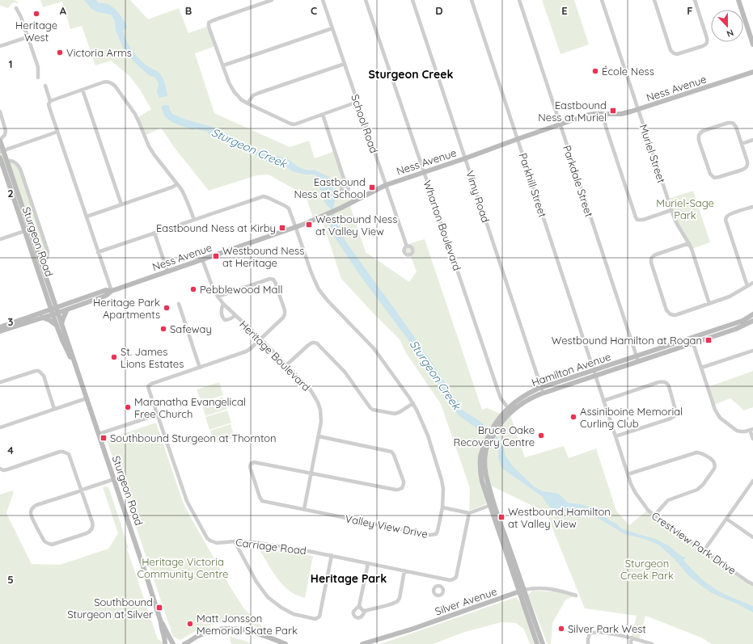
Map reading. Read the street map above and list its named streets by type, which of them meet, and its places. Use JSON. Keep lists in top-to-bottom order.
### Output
{
  "streets": {
    "street": [
      "Ness Avenue",
      "School Road",
      "Muriel Street",
      "Parkdale Street",
      "Parkhill Street",
      "Vimy Road",
      "Wharton Boulevard",
      "Sturgeon Road",
      "Heritage Boulevard",
      "Hamilton Avenue",
      "Valley View Drive",
      "Crestview Park Drive",
      "Carriage Road",
      "Silver Avenue"
    ]
  },
  "crossings": [
    ["Ness Avenue", "School Road"],
    ["Ness Avenue", "Muriel Street"],
    ["Ness Avenue", "Parkdale Street"],
    ["Ness Avenue", "Parkhill Street"],
    ["Ness Avenue", "Vimy Road"],
    ["Ness Avenue", "Wharton Boulevard"],
    ["Ness Avenue", "Sturgeon Road"],
    ["Ness Avenue", "Heritage Boulevard"],
    ["Ness Avenue", "Valley View Drive"],
    ["Parkdale Street", "Hamilton Avenue"],
    ["Parkhill Street", "Hamilton Avenue"],
    ["Parkhill Street", "Crestview Park Drive"],
    ["Vimy Road", "Hamilton Avenue"],
    ["Wharton Boulevard", "Hamilton Avenue"],
    ["Heritage Boulevard", "Valley View Drive"],
    ["Heritage Boulevard", "Carriage Road"],
    ["Hamilton Avenue", "Crestview Park Drive"],
    ["Hamilton Avenue", "Silver Avenue"]
  ],
  "districts": ["Sturgeon Creek", "Heritage Park"],
  "water": ["Sturgeon Creek"],
  "parks": ["Muriel-Sage Park", "Heritage Victoria Community Centre", "Sturgeon Creek Park"],
  "places": {
    "other": [
      "Heritage West",
      "Victoria Arms",
      "École Ness",
      "Pebblewood Mall",
      "Heritage Park Apartments",
      "Safeway",
      "St. James Lions Estates",
      "Maranatha Evangelical Free Church",
      "Assiniboine Memorial Curling Club",
      "Bruce Oake Recovery Centre",
      "Matt Jonsson Memorial Skate Park",
      "Silver Park West"
    ],
    "transit": [
      "Eastbound Ness at Muriel",
      "Eastbound Ness at School",
      "Westbound Ness at Valley View",
      "Eastbound Ness at Kirby",
      "Westbound Ness at Heritage",
      "Westbound Hamilton at Rogan",
      "Southbound Sturgeon at Thornton",
      "Westbound Hamilton at Valley View",
      "Southbound Sturgeon at Silver"
    ]
  },
  "north": "bottom",
  "grid": {
    "columns": [
      "A",
      "B",
      "C",
      "D",
      "E",
      "F"
    ],
    "rows": [
      "1",
      "2",
      "3",
      "4",
      "5"
    ]
  }
}
